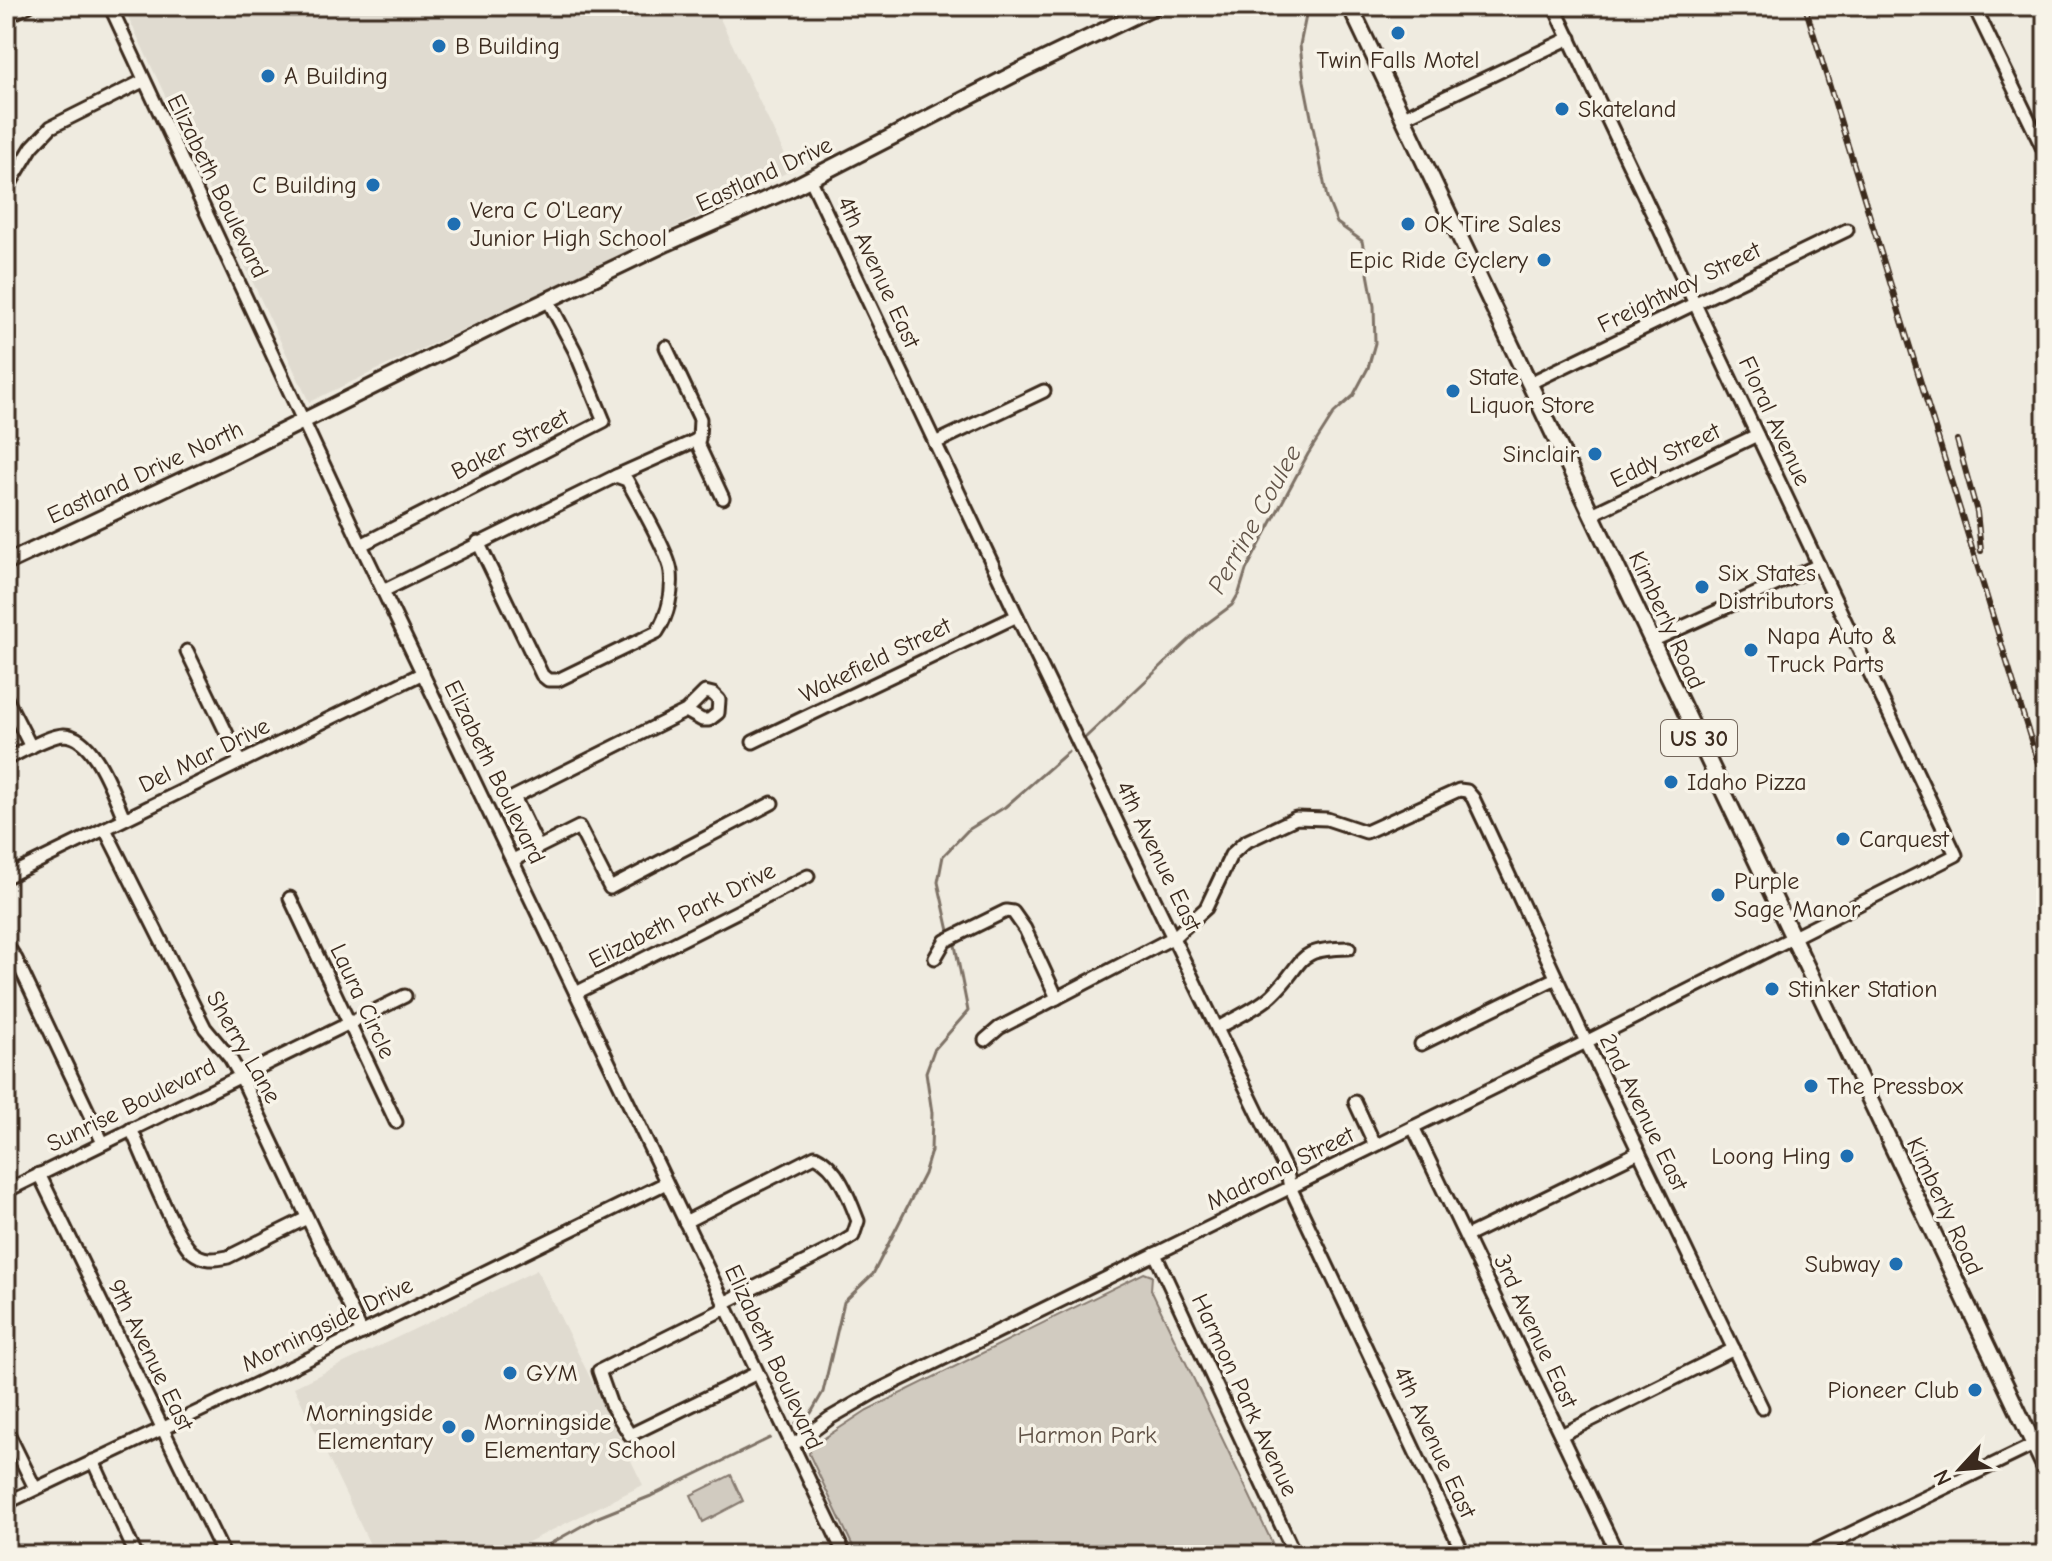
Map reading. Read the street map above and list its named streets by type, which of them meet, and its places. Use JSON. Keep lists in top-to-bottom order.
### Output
{
  "streets": {
    "main road": [
      "Eastland Drive",
      "Eastland Drive North",
      "Kimberly Road",
      "US 30"
    ],
    "street": [
      "Elizabeth Boulevard",
      "4th Avenue East",
      "Freightway Street",
      "Floral Avenue",
      "Baker Street",
      "Eddy Street",
      "Wakefield Street",
      "Del Mar Drive",
      "Elizabeth Park Drive",
      "Laura Circle",
      "Sherry Lane",
      "Sunrise Boulevard",
      "2nd Avenue East",
      "Madrona Street",
      "Morningside Drive",
      "3rd Avenue East",
      "9th Avenue East",
      "Harmon Park Avenue"
    ]
  },
  "crossings": [
    ["Eastland Drive", "Elizabeth Boulevard"],
    ["Eastland Drive", "4th Avenue East"],
    ["Eastland Drive", "Baker Street"],
    ["Eastland Drive", "Eastland Drive North"],
    ["Elizabeth Boulevard", "Baker Street"],
    ["Elizabeth Boulevard", "Eastland Drive North"],
    ["Elizabeth Boulevard", "Del Mar Drive"],
    ["Elizabeth Boulevard", "Elizabeth Park Drive"],
    ["Elizabeth Boulevard", "Madrona Street"],
    ["Elizabeth Boulevard", "Morningside Drive"],
    ["4th Avenue East", "Wakefield Street"],
    ["4th Avenue East", "2nd Avenue East"],
    ["4th Avenue East", "Madrona Street"],
    ["Freightway Street", "Floral Avenue"],
    ["Freightway Street", "Kimberly Road"],
    ["Floral Avenue", "Eddy Street"],
    ["Floral Avenue", "Madrona Street"],
    ["Eddy Street", "Kimberly Road"],
    ["Kimberly Road", "Madrona Street"],
    ["Del Mar Drive", "Sherry Lane"],
    ["Laura Circle", "Sunrise Boulevard"],
    ["Sherry Lane", "Sunrise Boulevard"],
    ["Sherry Lane", "Morningside Drive"],
    ["Sunrise Boulevard", "9th Avenue East"],
    ["2nd Avenue East", "Madrona Street"],
    ["Madrona Street", "3rd Avenue East"],
    ["Madrona Street", "Harmon Park Avenue"],
    ["Morningside Drive", "9th Avenue East"]
  ],
  "water": ["Perrine Coulee"],
  "parks": ["Harmon Park"],
  "places": [
    "Twin Falls Motel",
    "B Building",
    "A Building",
    "Skateland",
    "C Building",
    "Vera C O'Leary Junior High School",
    "OK Tire Sales",
    "Epic Ride Cyclery",
    "State Liquor Store",
    "Sinclair",
    "Six States Distributors",
    "Napa Auto & Truck Parts",
    "Idaho Pizza",
    "Carquest",
    "Purple Sage Manor",
    "Stinker Station",
    "The Pressbox",
    "Loong Hing",
    "Subway",
    "GYM",
    "Pioneer Club",
    "Morningside Elementary",
    "Morningside Elementary School"
  ],
  "north": "bottom left"
}
